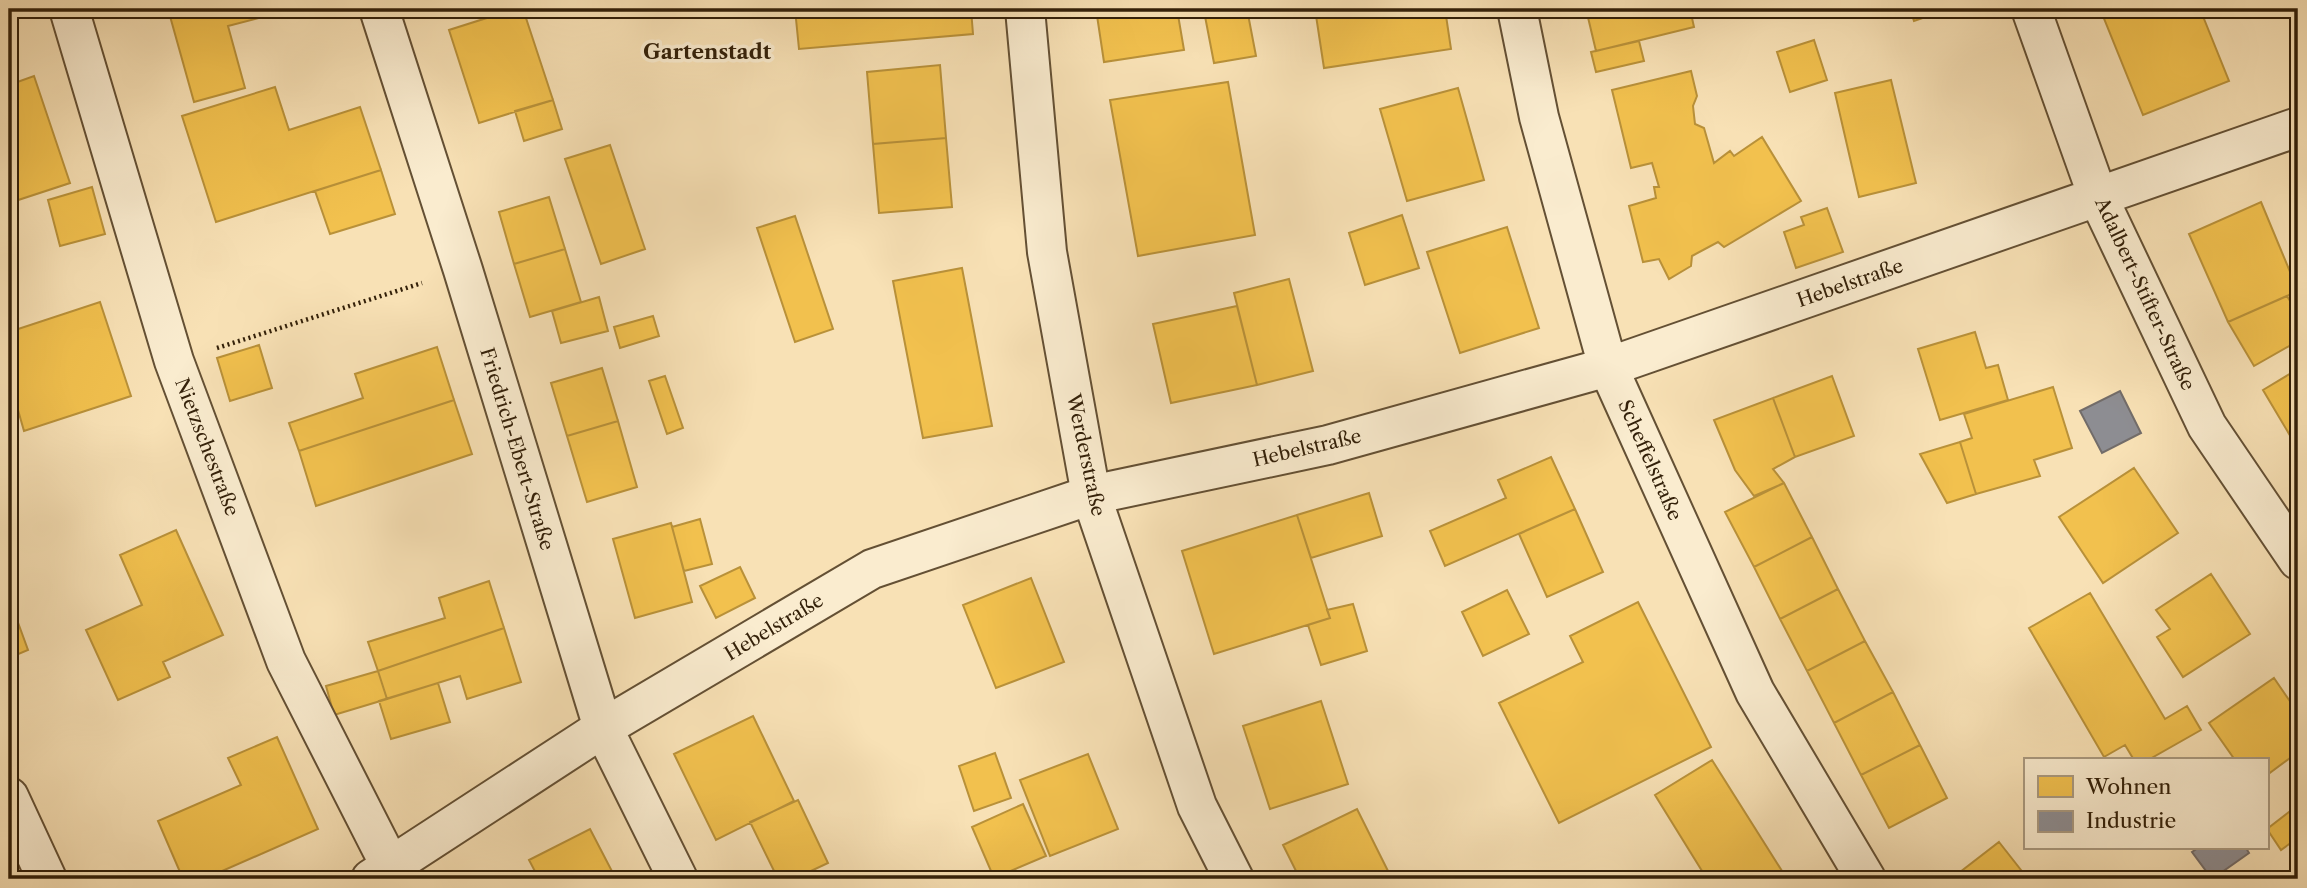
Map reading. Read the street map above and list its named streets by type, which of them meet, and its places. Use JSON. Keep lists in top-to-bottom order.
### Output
{
  "streets": {
    "street": [
      "Hebelstraße",
      "Adalbert-Stifter-Straße",
      "Nietzschestraße",
      "Friedrich-Ebert-Straße",
      "Werderstraße",
      "Scheffelstraße"
    ]
  },
  "crossings": [
    ["Hebelstraße", "Adalbert-Stifter-Straße"],
    ["Hebelstraße", "Nietzschestraße"],
    ["Hebelstraße", "Friedrich-Ebert-Straße"],
    ["Hebelstraße", "Werderstraße"],
    ["Hebelstraße", "Scheffelstraße"]
  ],
  "districts": ["Gartenstadt"],
  "legend": ["Wohnen", "Industrie"]
}
